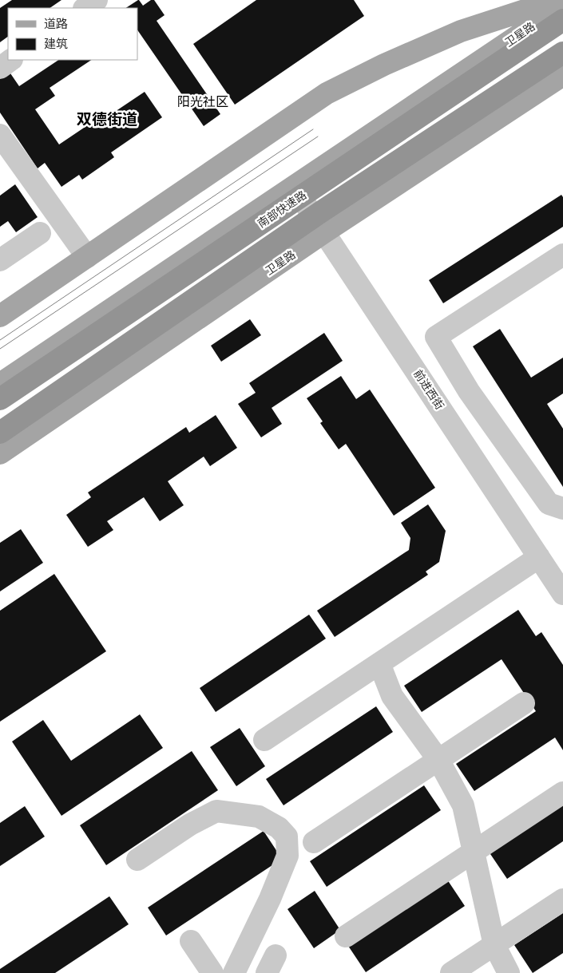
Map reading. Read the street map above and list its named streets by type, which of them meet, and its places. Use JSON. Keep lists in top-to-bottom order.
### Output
{
  "streets": {
    "highway": ["南部快速路"],
    "main road": ["卫星路"],
    "street": ["前进西街"]
  },
  "crossings": [
    ["卫星路", "前进西街"]
  ],
  "districts": ["阳光社区", "双德街道"],
  "legend": ["道路", "建筑"]
}
